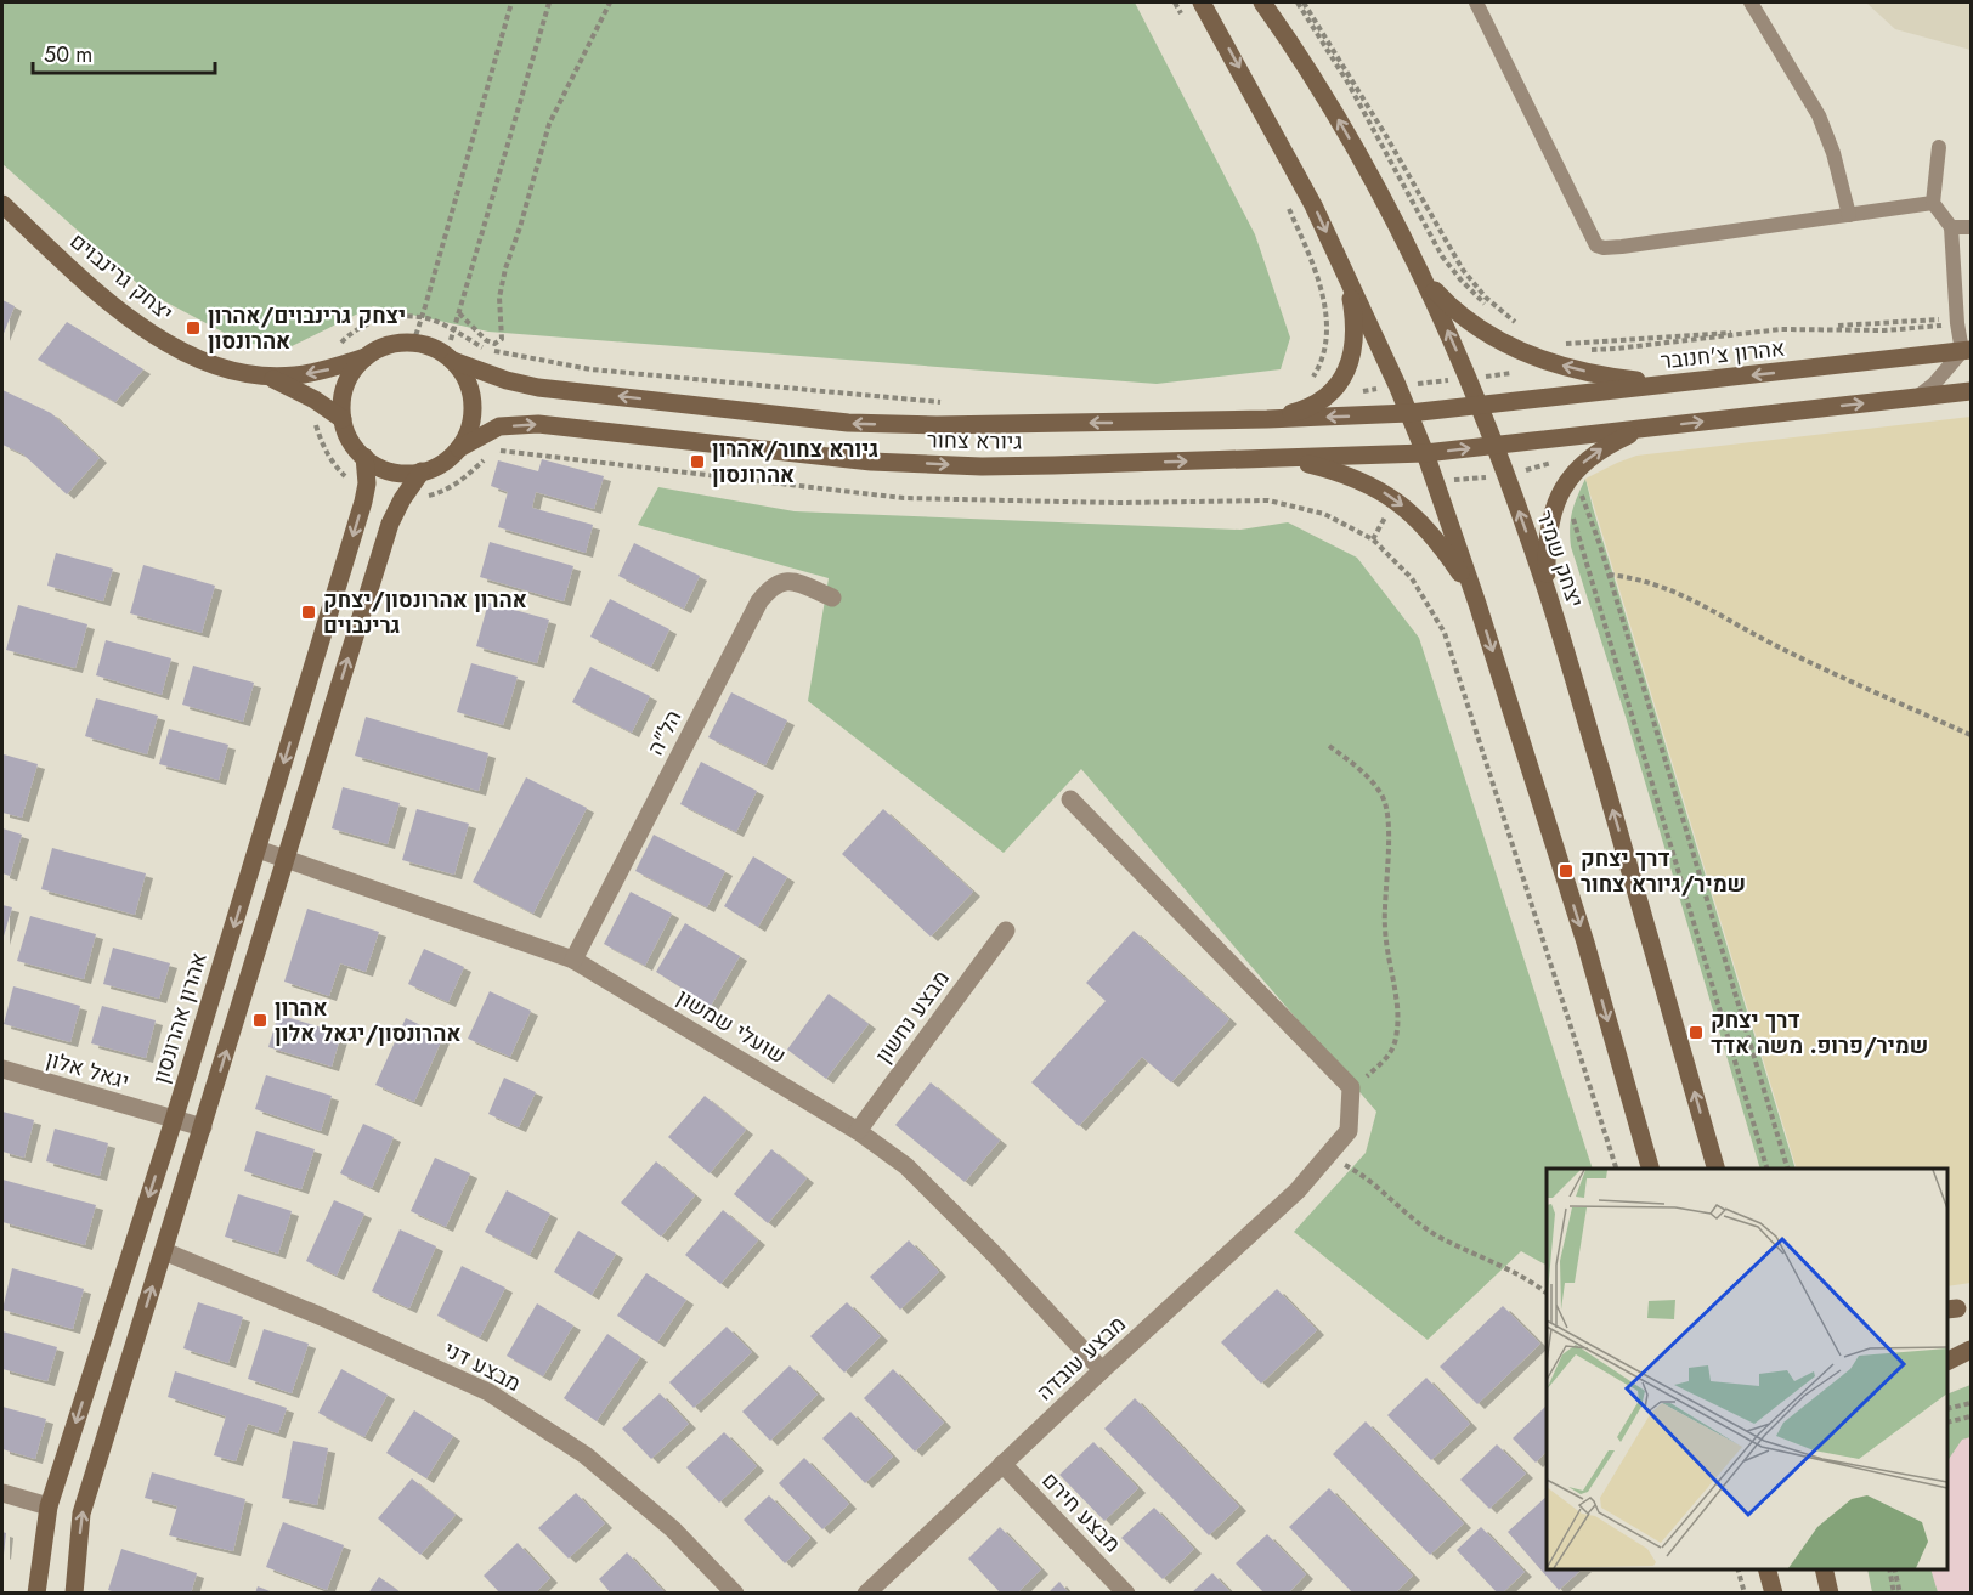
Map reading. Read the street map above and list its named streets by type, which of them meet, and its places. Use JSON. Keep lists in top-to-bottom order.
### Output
{
  "streets": {
    "street": [
      "יצחק גרינבוים",
      "אהרון צ'חנובר",
      "גיורא צחור",
      "יצחק שמיר",
      "הל\"ה",
      "מבצע נחשון",
      "אהרון אהרונסון",
      "שועלי שמשון",
      "יגאל אלון",
      "מבצע עובדה",
      "מבצע דני",
      "מבצע חירם"
    ]
  },
  "crossings": [
    ["יצחק גרינבוים", "גיורא צחור"],
    ["יצחק גרינבוים", "אהרון אהרונסון"],
    ["אהרון צ'חנובר", "גיורא צחור"],
    ["אהרון צ'חנובר", "יצחק שמיר"],
    ["גיורא צחור", "יצחק שמיר"],
    ["גיורא צחור", "אהרון אהרונסון"],
    ["הל\"ה", "שועלי שמשון"],
    ["מבצע נחשון", "שועלי שמשון"],
    ["אהרון אהרונסון", "שועלי שמשון"],
    ["אהרון אהרונסון", "יגאל אלון"],
    ["שועלי שמשון", "מבצע עובדה"],
    ["מבצע עובדה", "מבצע חירם"]
  ],
  "places": {
    "transit": [
      "יצחק גרינבוים/אהרון אהרונסון",
      "גיורא צחור/אהרון אהרונסון",
      "אהרון אהרונסון/יצחק גרינבוים",
      "דרך יצחק שמיר/גיורא צחור",
      "אהרון אהרונסון/יגאל אלון",
      "דרך יצחק שמיר/פרופ. משה אדד"
    ]
  },
  "scale_bar": "50 m"
}
